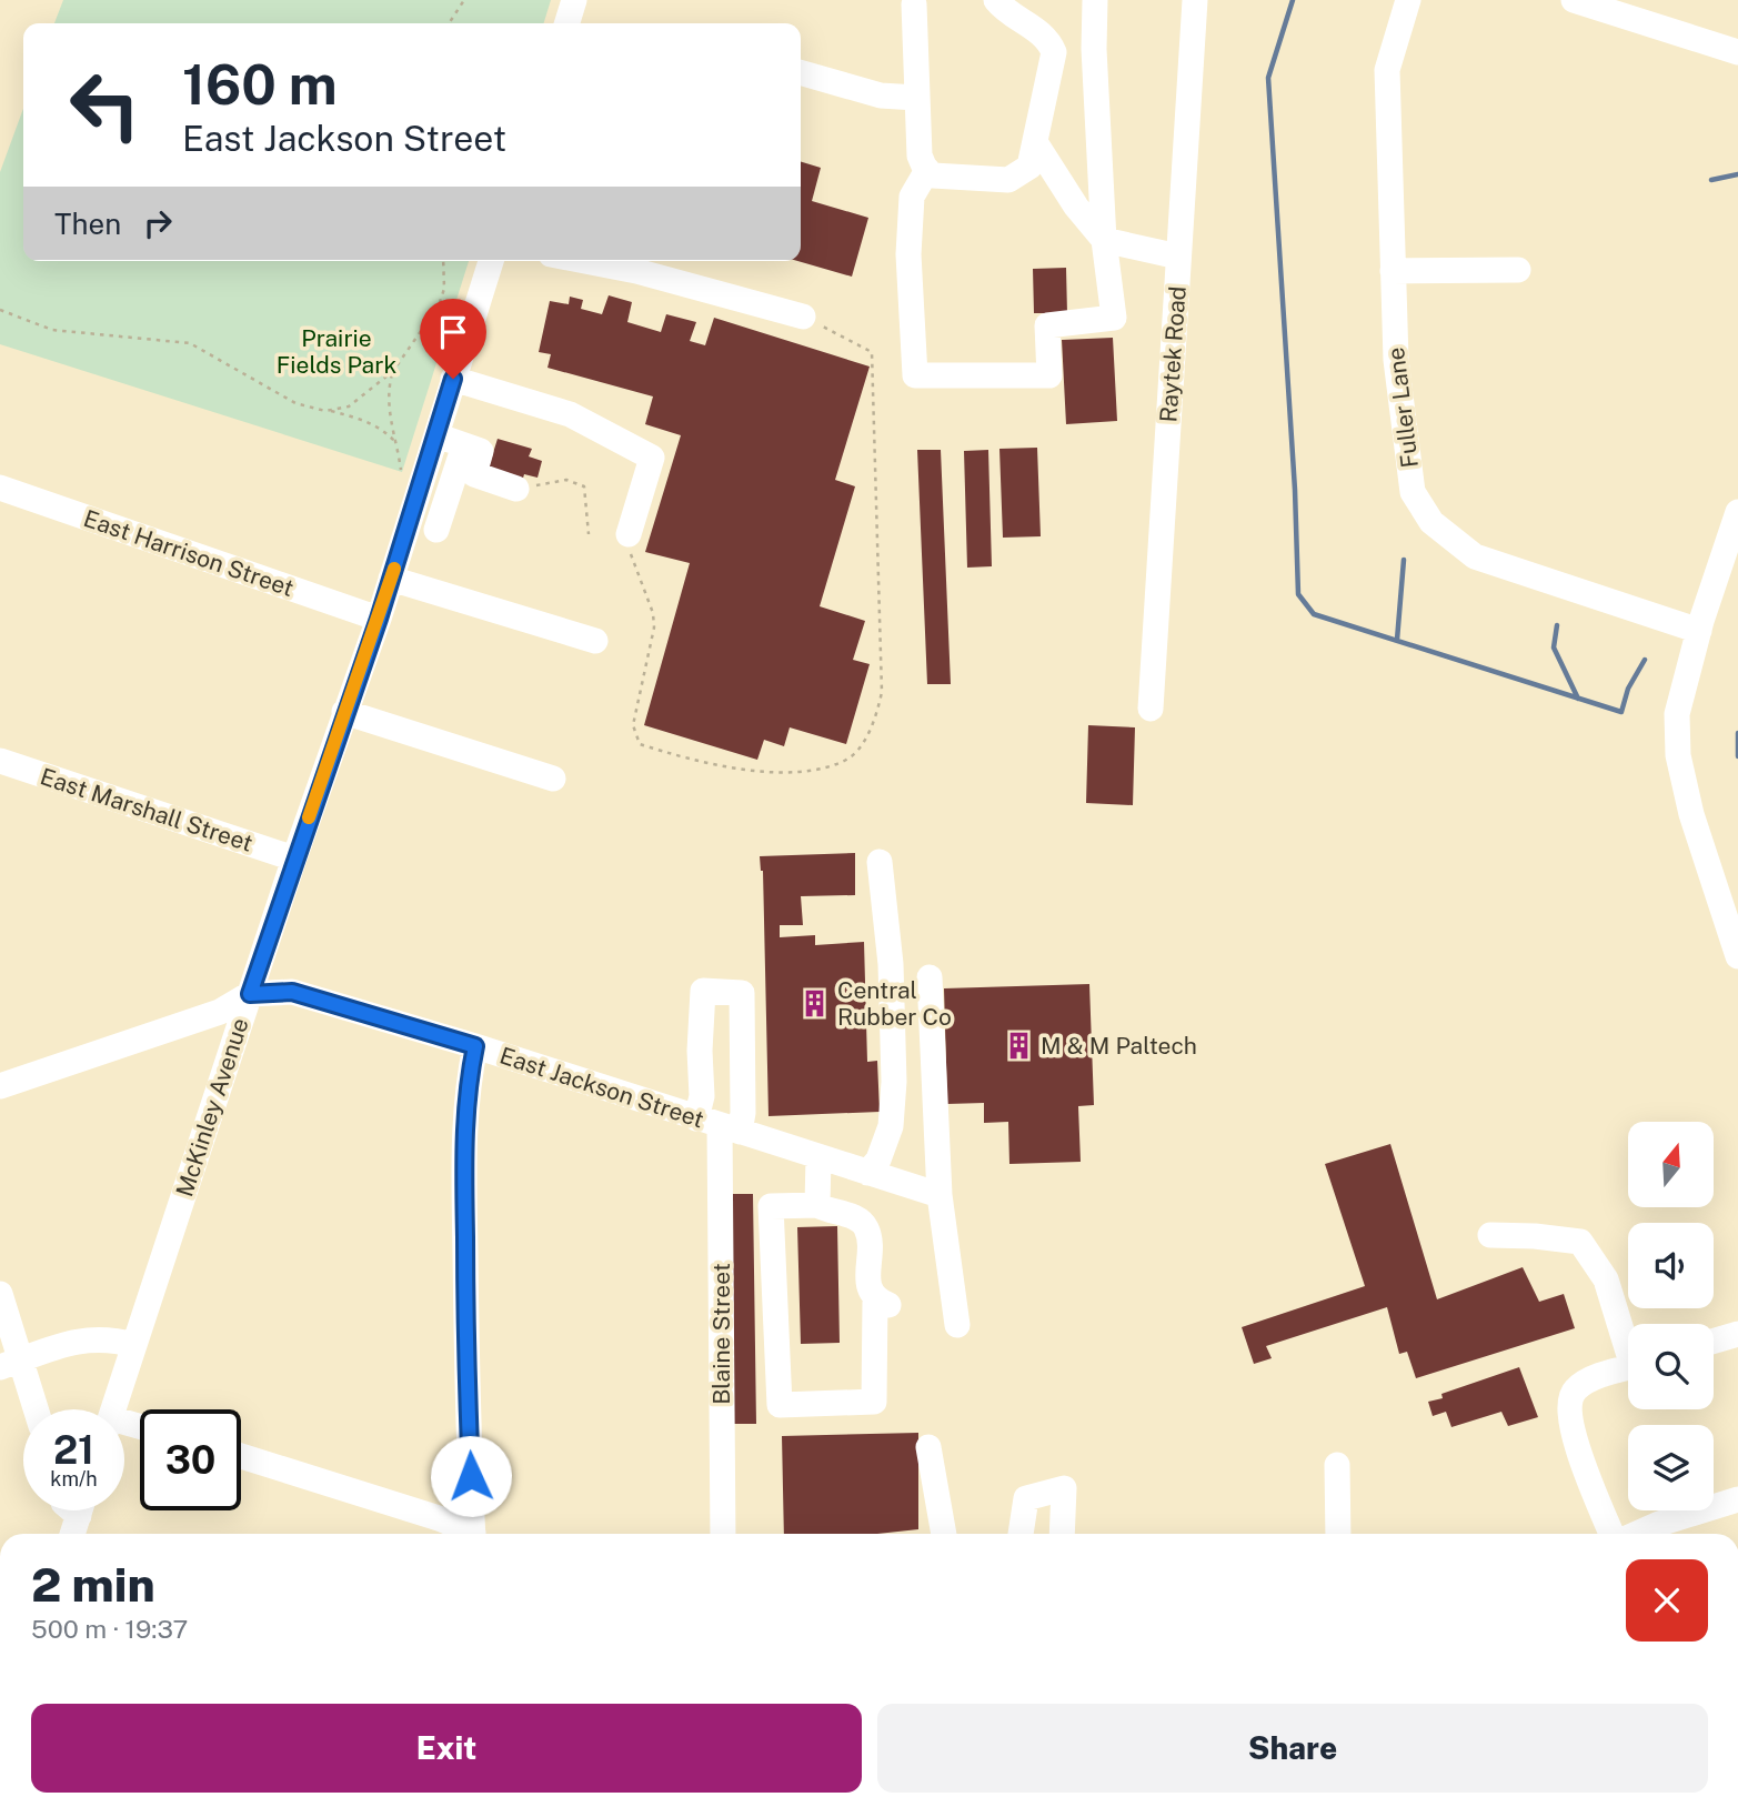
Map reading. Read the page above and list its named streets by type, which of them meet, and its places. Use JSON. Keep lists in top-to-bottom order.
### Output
{
  "streets": {
    "street": [
      "Raytek Road",
      "Fuller Lane",
      "East Harrison Street",
      "East Marshall Street",
      "East Jackson Street",
      "McKinley Avenue",
      "Blaine Street"
    ]
  },
  "crossings": [
    ["East Harrison Street", "McKinley Avenue"],
    ["East Marshall Street", "McKinley Avenue"],
    ["East Jackson Street", "McKinley Avenue"],
    ["East Jackson Street", "Blaine Street"]
  ],
  "parks": ["Prairie Fields Park"],
  "places": {
    "building": ["Central Rubber Co", "M & M Paltech"]
  },
  "north": "top",
  "page": {
    "turn": ["160 m", "East Jackson Street"],
    "then": "Then",
    "speed": "21 km/h",
    "limit": "30",
    "heading": ["2 min", "500 m · 19:37"],
    "buttons": ["Exit", "Share"]
  }
}
